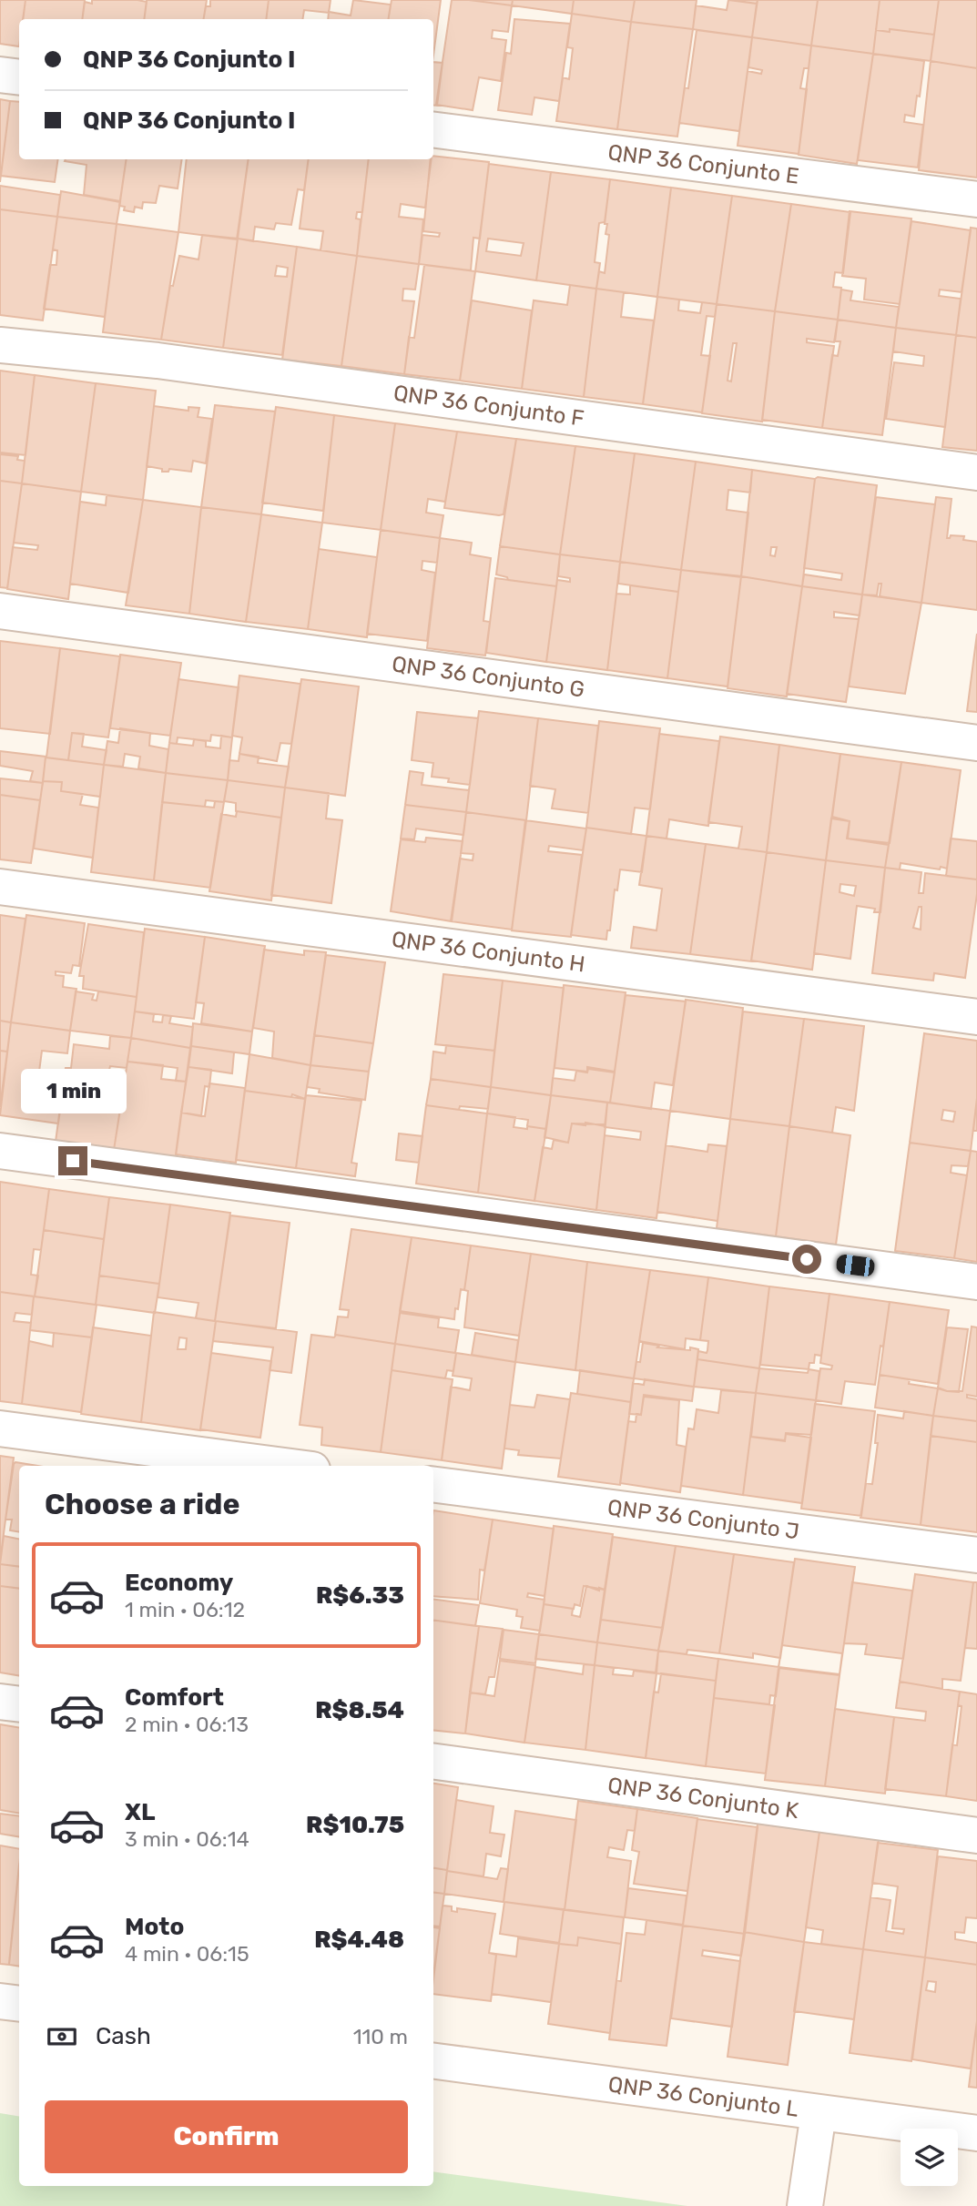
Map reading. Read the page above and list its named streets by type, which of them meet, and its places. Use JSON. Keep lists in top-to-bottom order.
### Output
{
  "streets": {
    "street": [
      "QNP 36 Conjunto E",
      "QNP 36 Conjunto F",
      "QNP 36 Conjunto G",
      "QNP 36 Conjunto H",
      "QNP 36 Conjunto J",
      "QNP 36 Conjunto K",
      "QNP 36 Conjunto L"
    ]
  },
  "page": {
    "banner": ["QNP 36 Conjunto I", "QNP 36 Conjunto I"],
    "bubble": "1 min",
    "heading": "Choose a ride",
    "list": [
      {
        "name": "Economy",
        "note": "1 min · 06:12",
        "value": "R$6.33"
      },
      {
        "name": "Comfort",
        "note": "2 min · 06:13",
        "value": "R$8.54"
      },
      {
        "name": "XL",
        "note": "3 min · 06:14",
        "value": "R$10.75"
      },
      {
        "name": "Moto",
        "note": "4 min · 06:15",
        "value": "R$4.48"
      }
    ],
    "pay": ["Cash", "110 m"],
    "buttons": "Confirm"
  }
}
